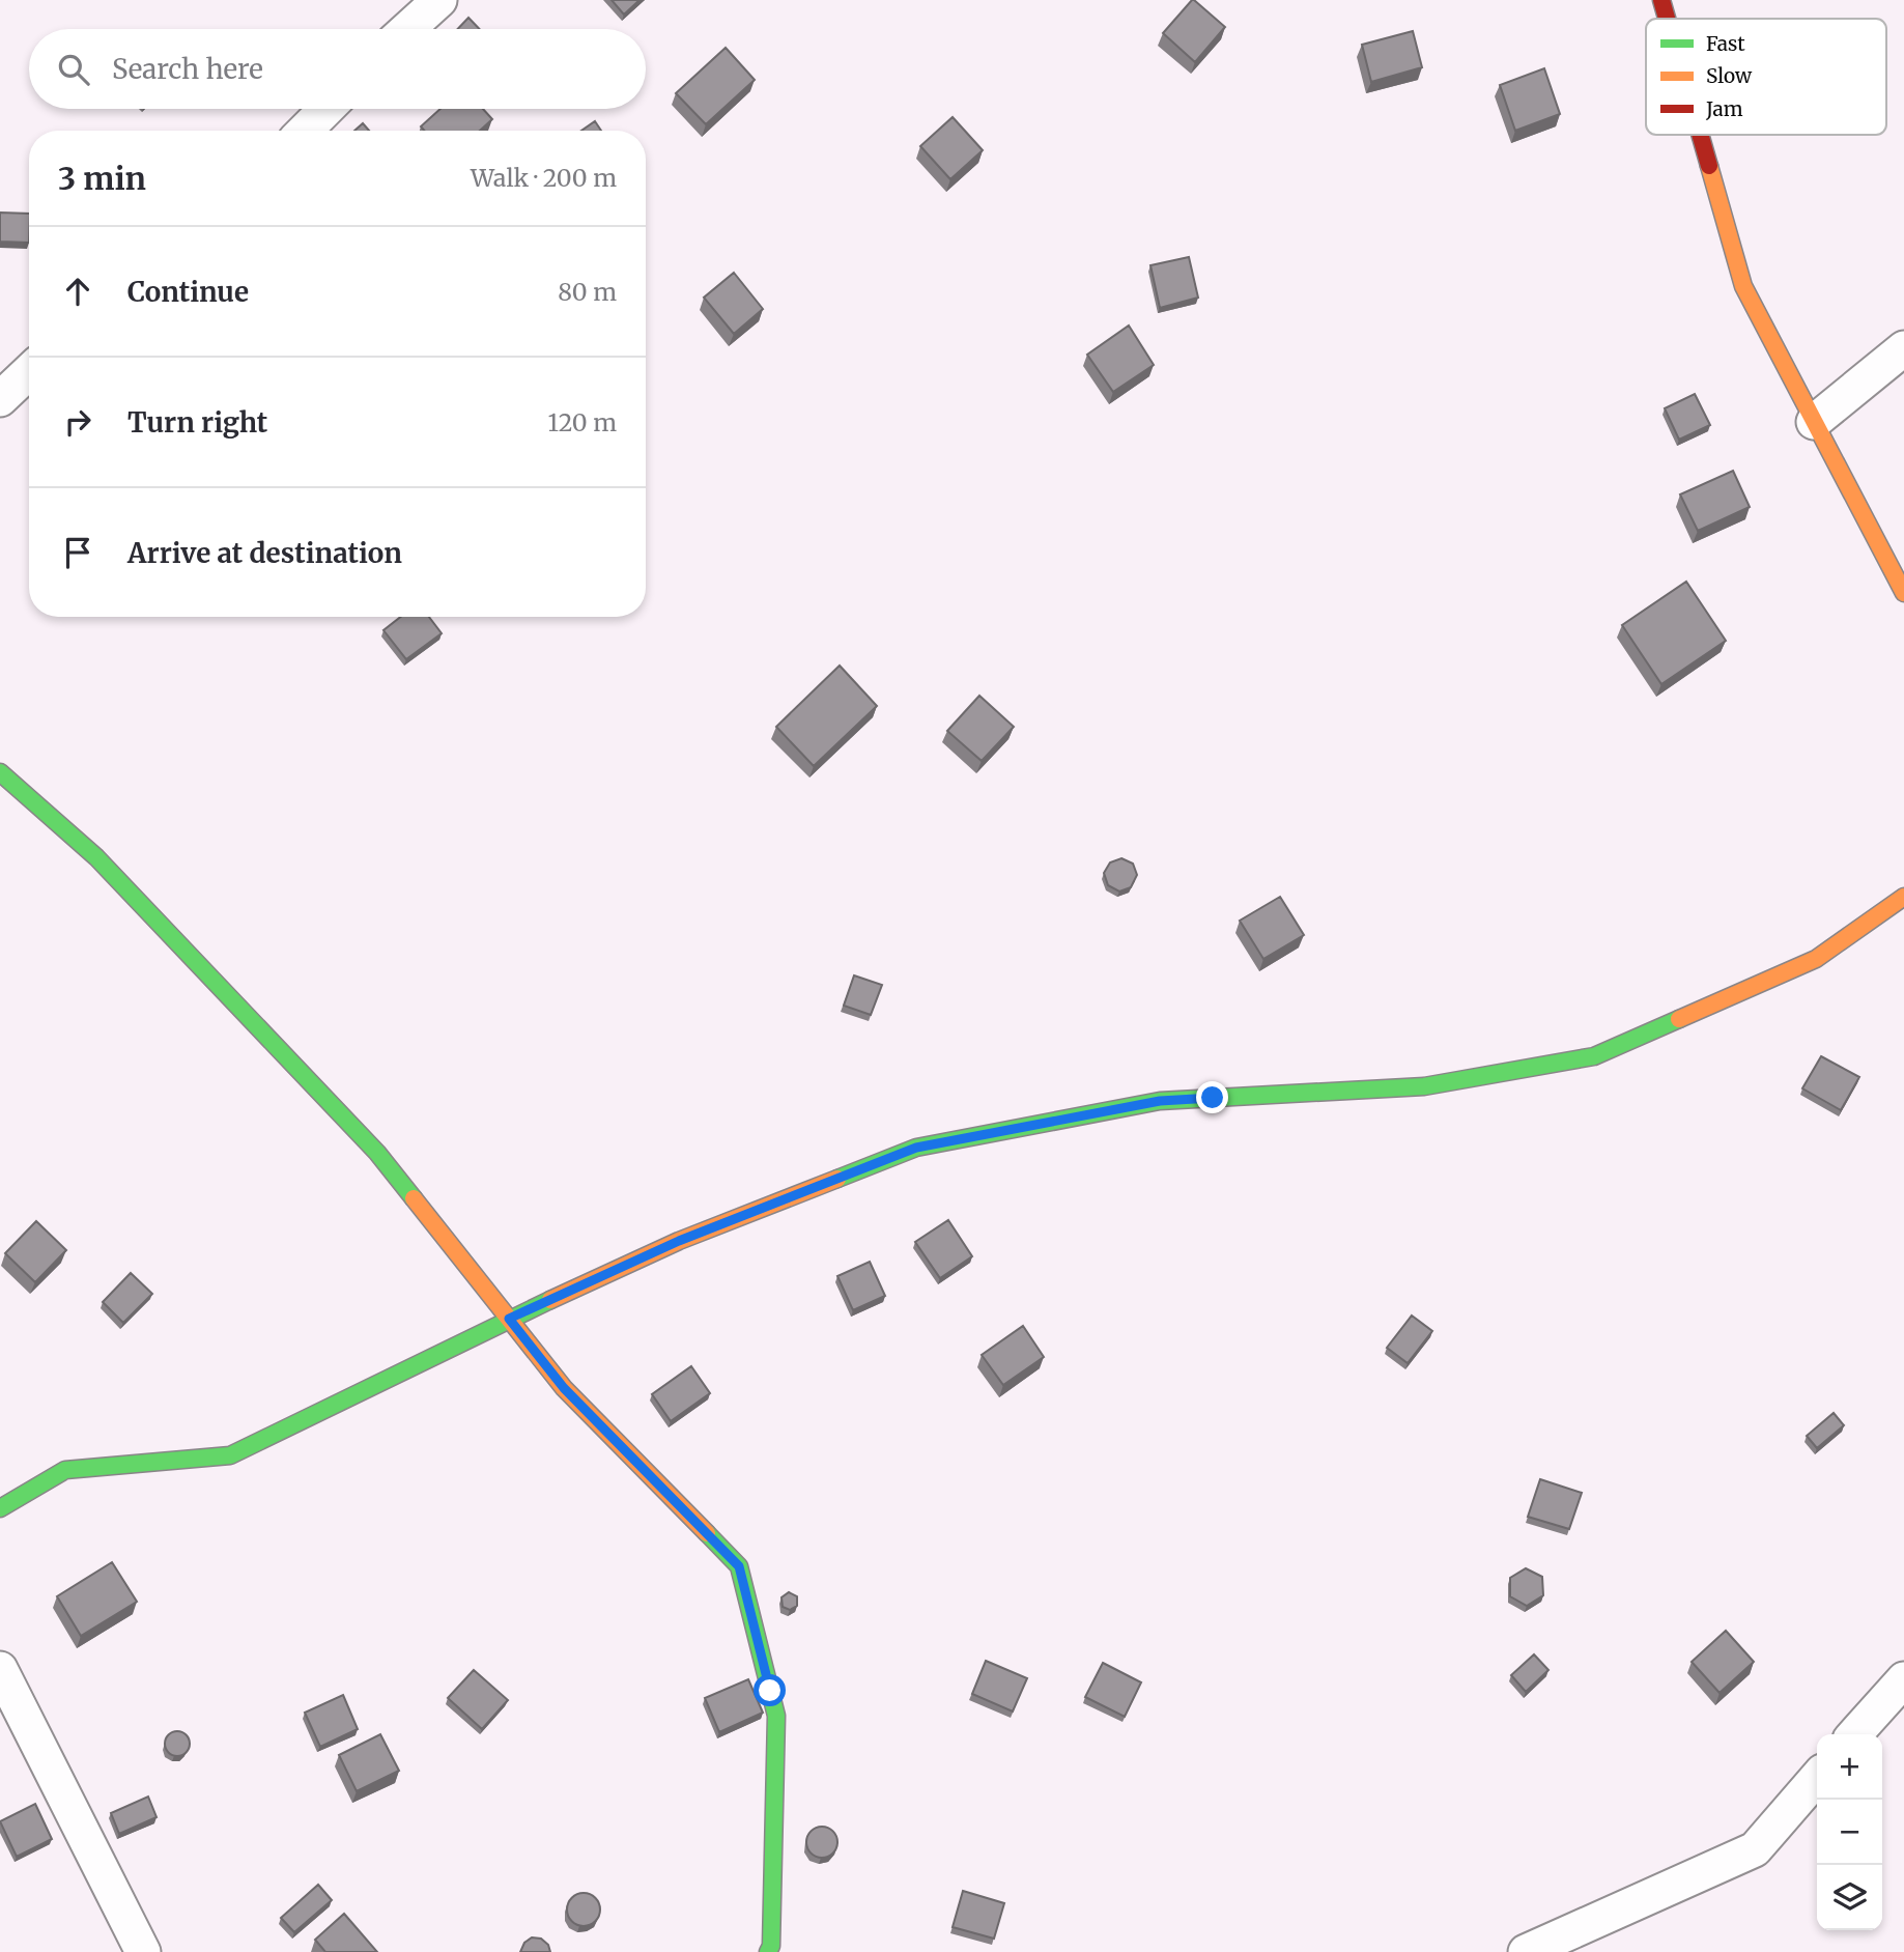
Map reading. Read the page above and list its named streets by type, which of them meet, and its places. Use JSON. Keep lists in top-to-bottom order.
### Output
{
  "legend": ["Fast", "Slow", "Jam"],
  "page": {
    "search": "Search here",
    "heading": ["3 min", "Walk · 200 m"],
    "list": [
      ["Continue", "80 m"],
      ["Turn right", "120 m"],
      "Arrive at destination"
    ],
    "map_buttons": ["+", "−"]
  }
}
